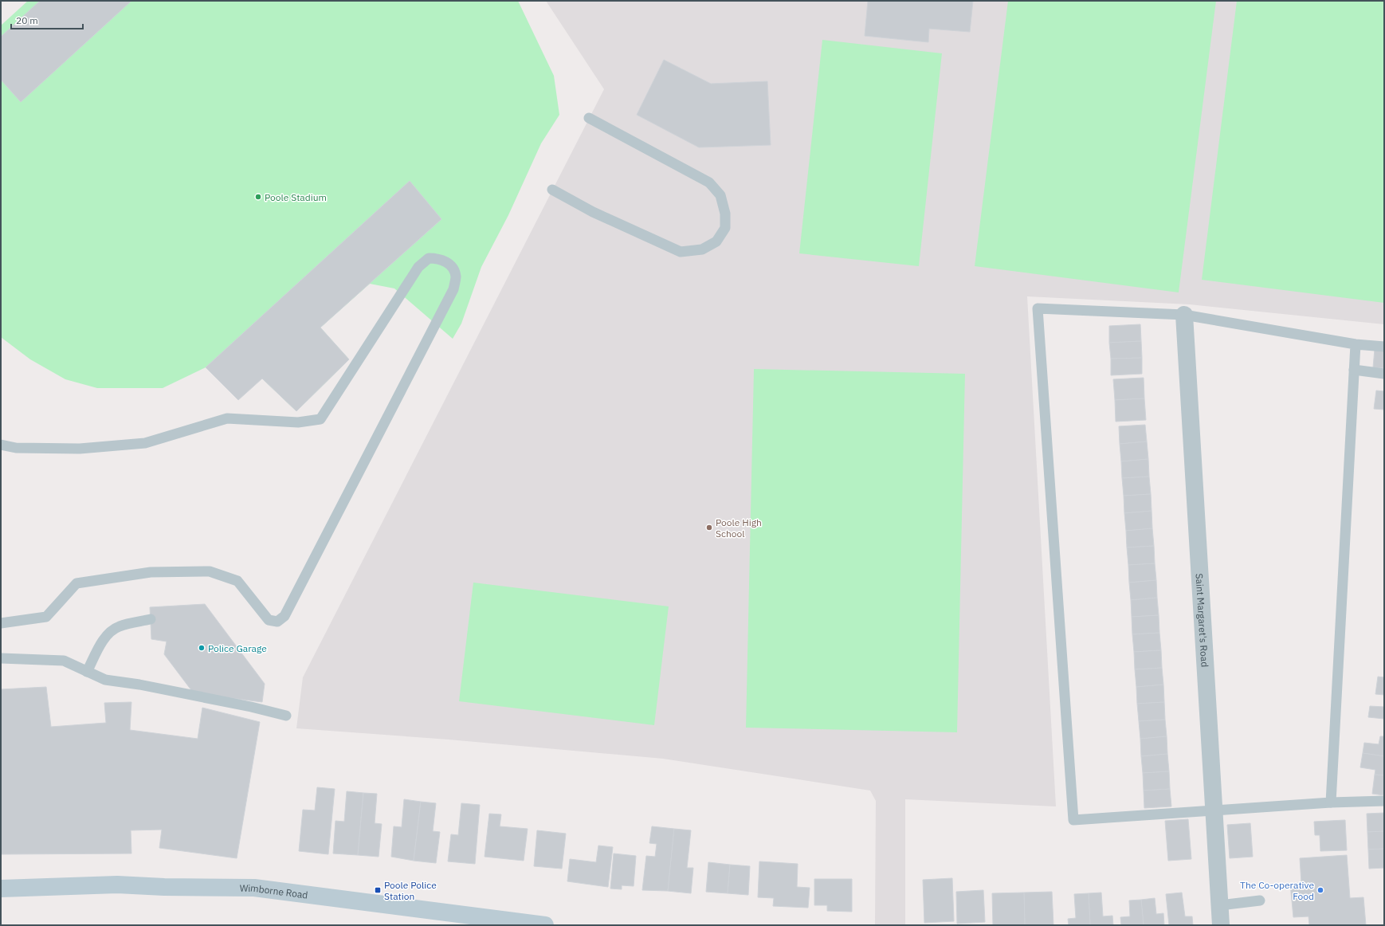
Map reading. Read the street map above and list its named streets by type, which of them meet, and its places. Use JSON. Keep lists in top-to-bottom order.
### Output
{
  "streets": {
    "main road": ["Wimborne Road"],
    "street": ["Saint Margaret's Road"]
  },
  "places": {
    "other": [
      "Poole Stadium",
      "Poole High School",
      "Police Garage",
      "The Co-operative Food"
    ],
    "transit": ["Poole Police Station"]
  },
  "scale_bar": "20 m"
}
